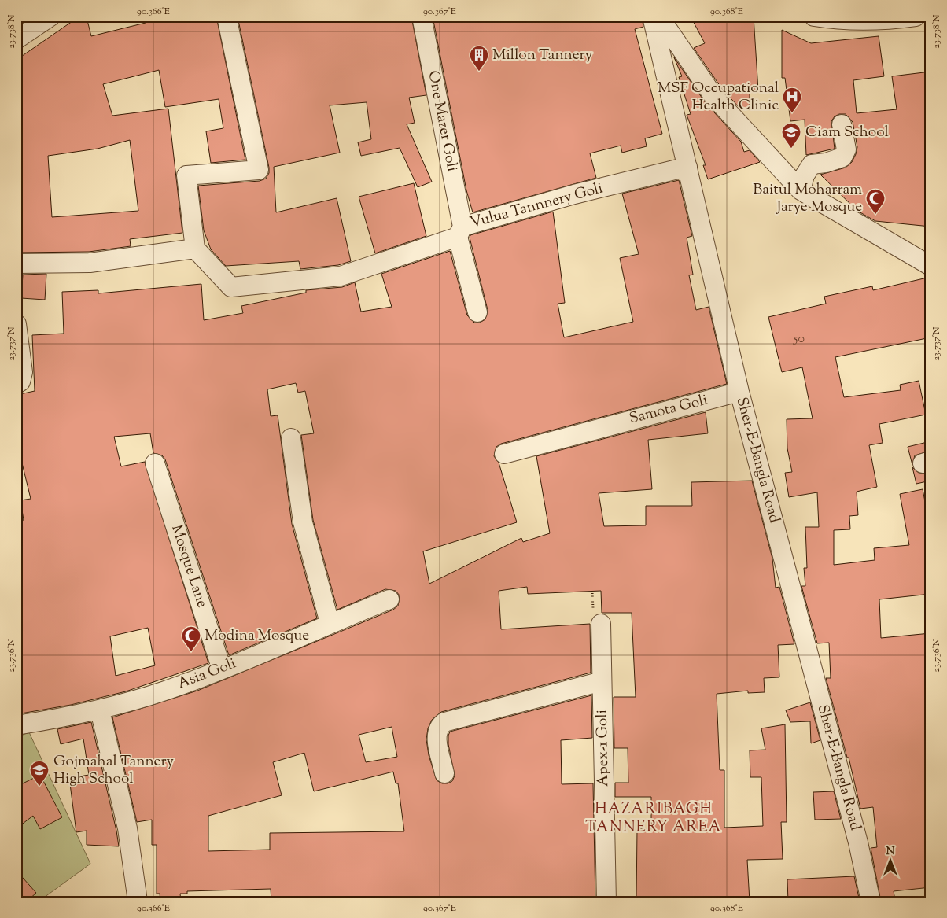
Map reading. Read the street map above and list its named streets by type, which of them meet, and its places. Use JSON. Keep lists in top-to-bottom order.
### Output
{
  "streets": {
    "street": [
      "One Mazer Goli",
      "Vulua Tannnery Goli",
      "Samota Goli",
      "Sher-E-Bangla Road",
      "Mosque Lane",
      "Asia Goli",
      "Apex-1 Goli"
    ]
  },
  "crossings": [
    ["One Mazer Goli", "Vulua Tannnery Goli"],
    ["Vulua Tannnery Goli", "Sher-E-Bangla Road"],
    ["Samota Goli", "Sher-E-Bangla Road"],
    ["Mosque Lane", "Asia Goli"]
  ],
  "districts": ["HAZARIBAGH TANNERY AREA"],
  "places": {
    "building": ["Millon Tannery"],
    "hospital": ["MSF Occupational Health Clinic"],
    "school or university": ["Ciam School", "Gojmahal Tannery High School"],
    "mosque": ["Baitul Moharram Jarye Mosque", "Modina Mosque"]
  },
  "house_numbers": ["50"],
  "north": "top",
  "coordinates": [
    "90.366°E",
    "90.367°E",
    "90.368°E",
    "23.738°N",
    "23.737°N",
    "23.736°N"
  ]
}
